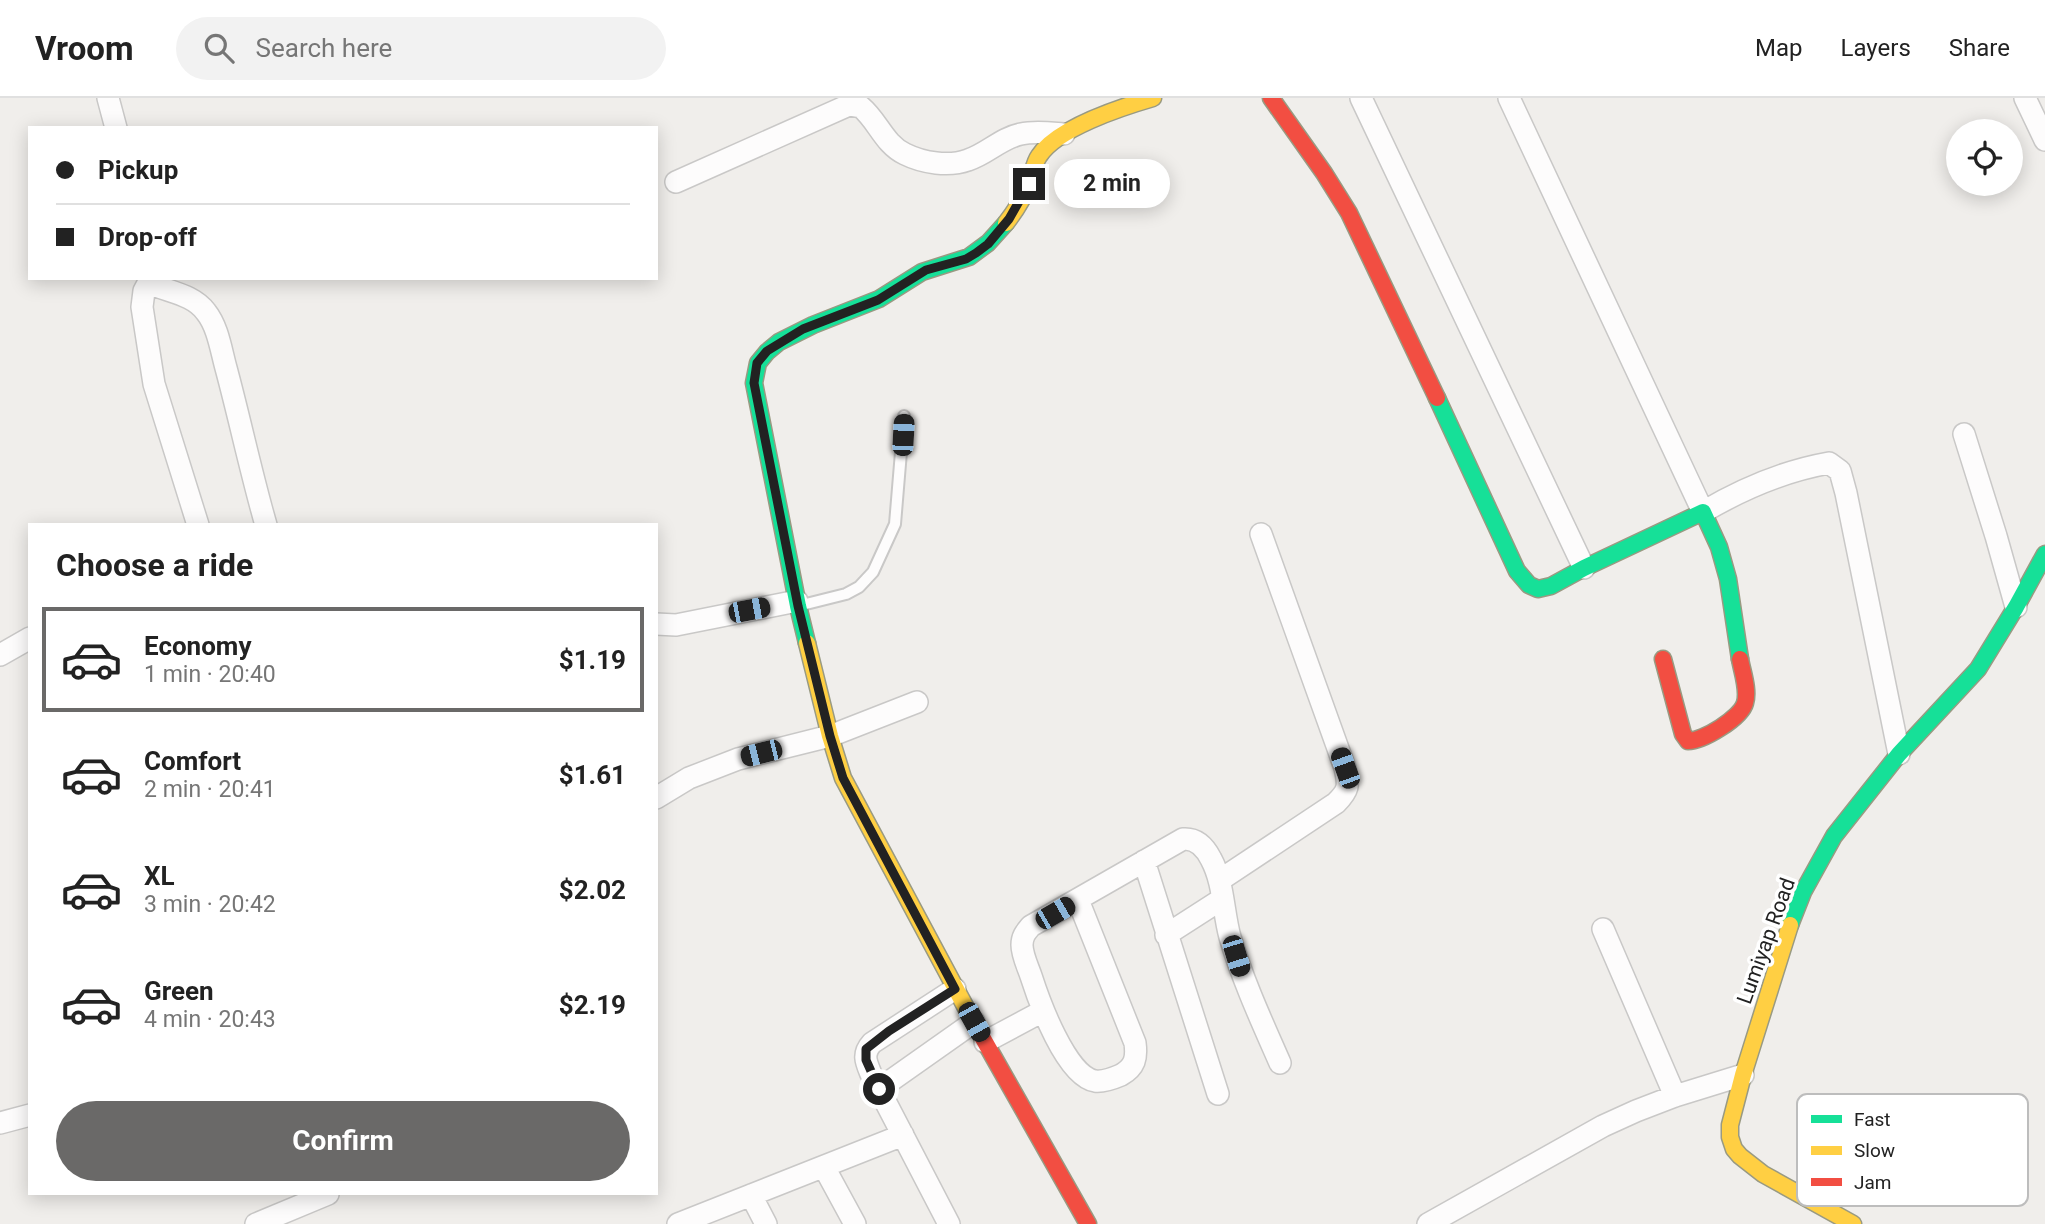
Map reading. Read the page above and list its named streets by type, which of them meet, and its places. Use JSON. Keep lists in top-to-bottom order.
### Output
{
  "streets": {
    "street": ["Lumiyap Road"]
  },
  "legend": ["Fast", "Slow", "Jam"],
  "page": {
    "header": "Vroom",
    "search": "Search here",
    "nav": ["Map", "Layers", "Share"],
    "banner": ["Pickup", "Drop-off"],
    "bubble": "2 min",
    "heading": "Choose a ride",
    "list": [
      {
        "name": "Economy",
        "note": "1 min · 20:40",
        "value": "$1.19"
      },
      {
        "name": "Comfort",
        "note": "2 min · 20:41",
        "value": "$1.61"
      },
      {
        "name": "XL",
        "note": "3 min · 20:42",
        "value": "$2.02"
      },
      {
        "name": "Green",
        "note": "4 min · 20:43",
        "value": "$2.19"
      }
    ],
    "buttons": "Confirm"
  }
}
